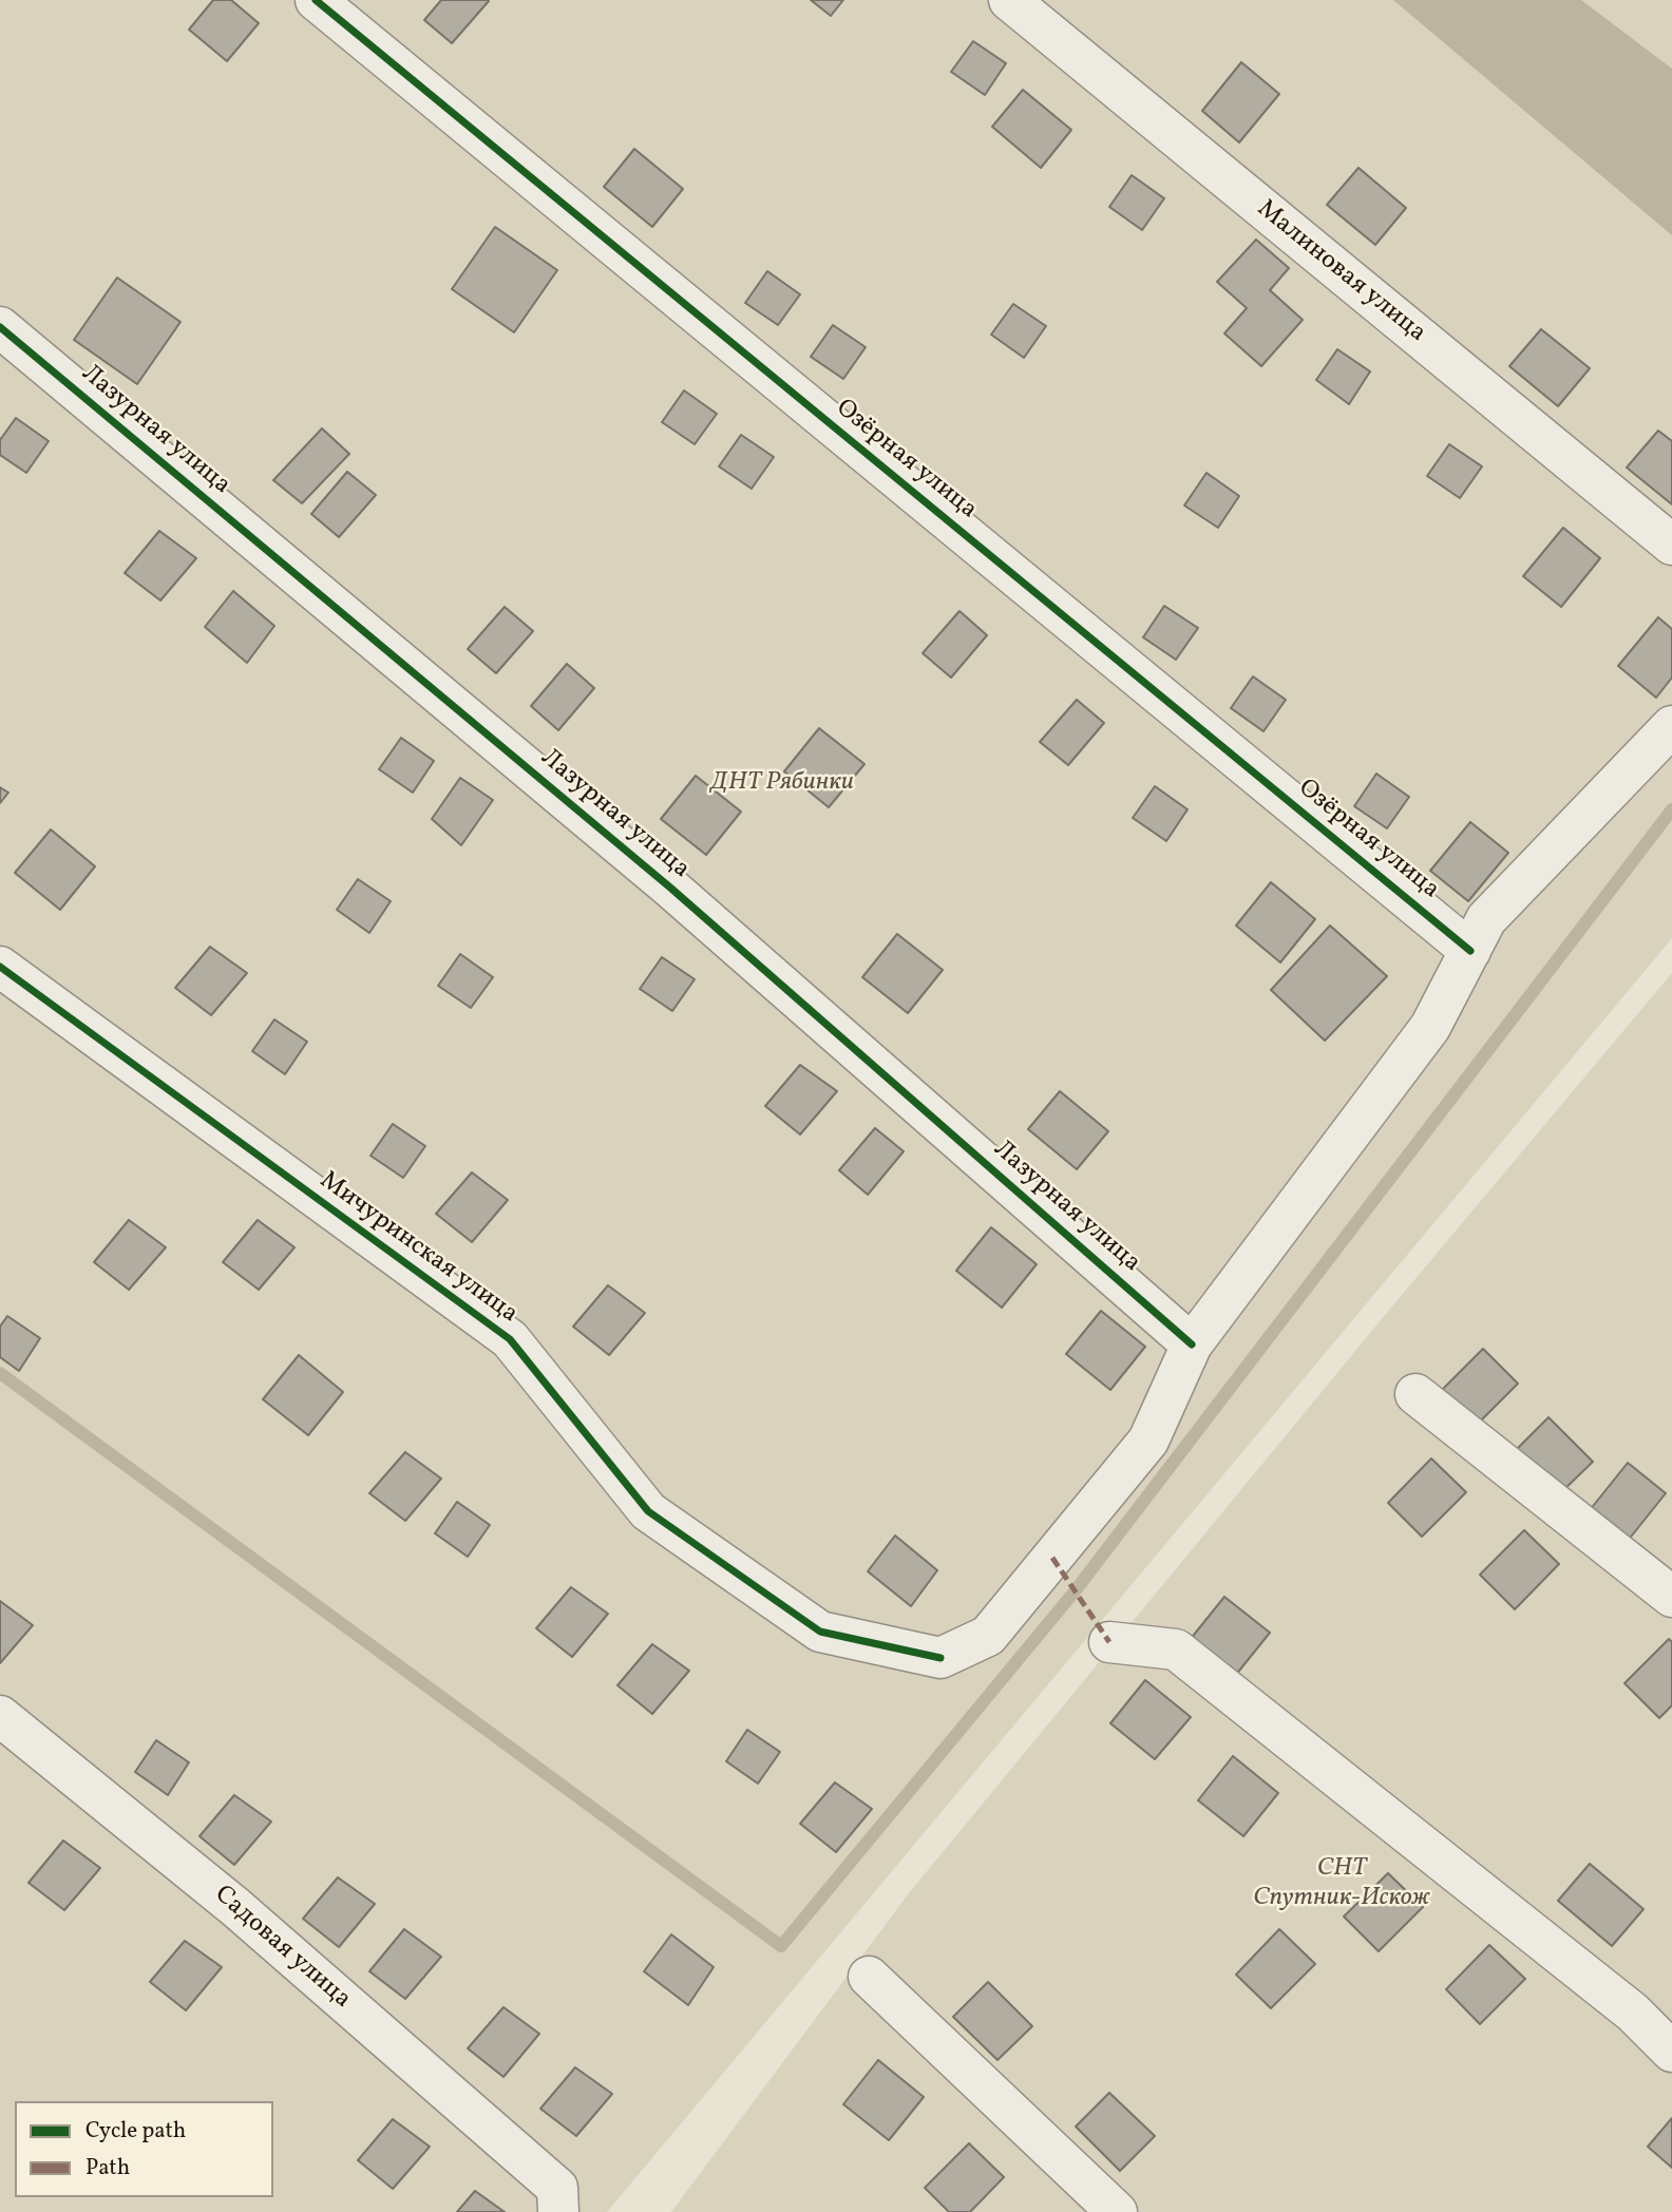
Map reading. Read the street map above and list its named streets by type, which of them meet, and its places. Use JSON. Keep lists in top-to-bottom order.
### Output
{
  "streets": {
    "street": [
      "Малиновая улица",
      "Лазурная улица",
      "Озёрная улица",
      "Мичуринская улица",
      "Садовая улица"
    ]
  },
  "crossings": [
    ["Лазурная улица", "Мичуринская улица"]
  ],
  "parks": ["ДНТ Рябинки", "СНТ Спутник-Искож"],
  "legend": ["Cycle path", "Path"]
}
